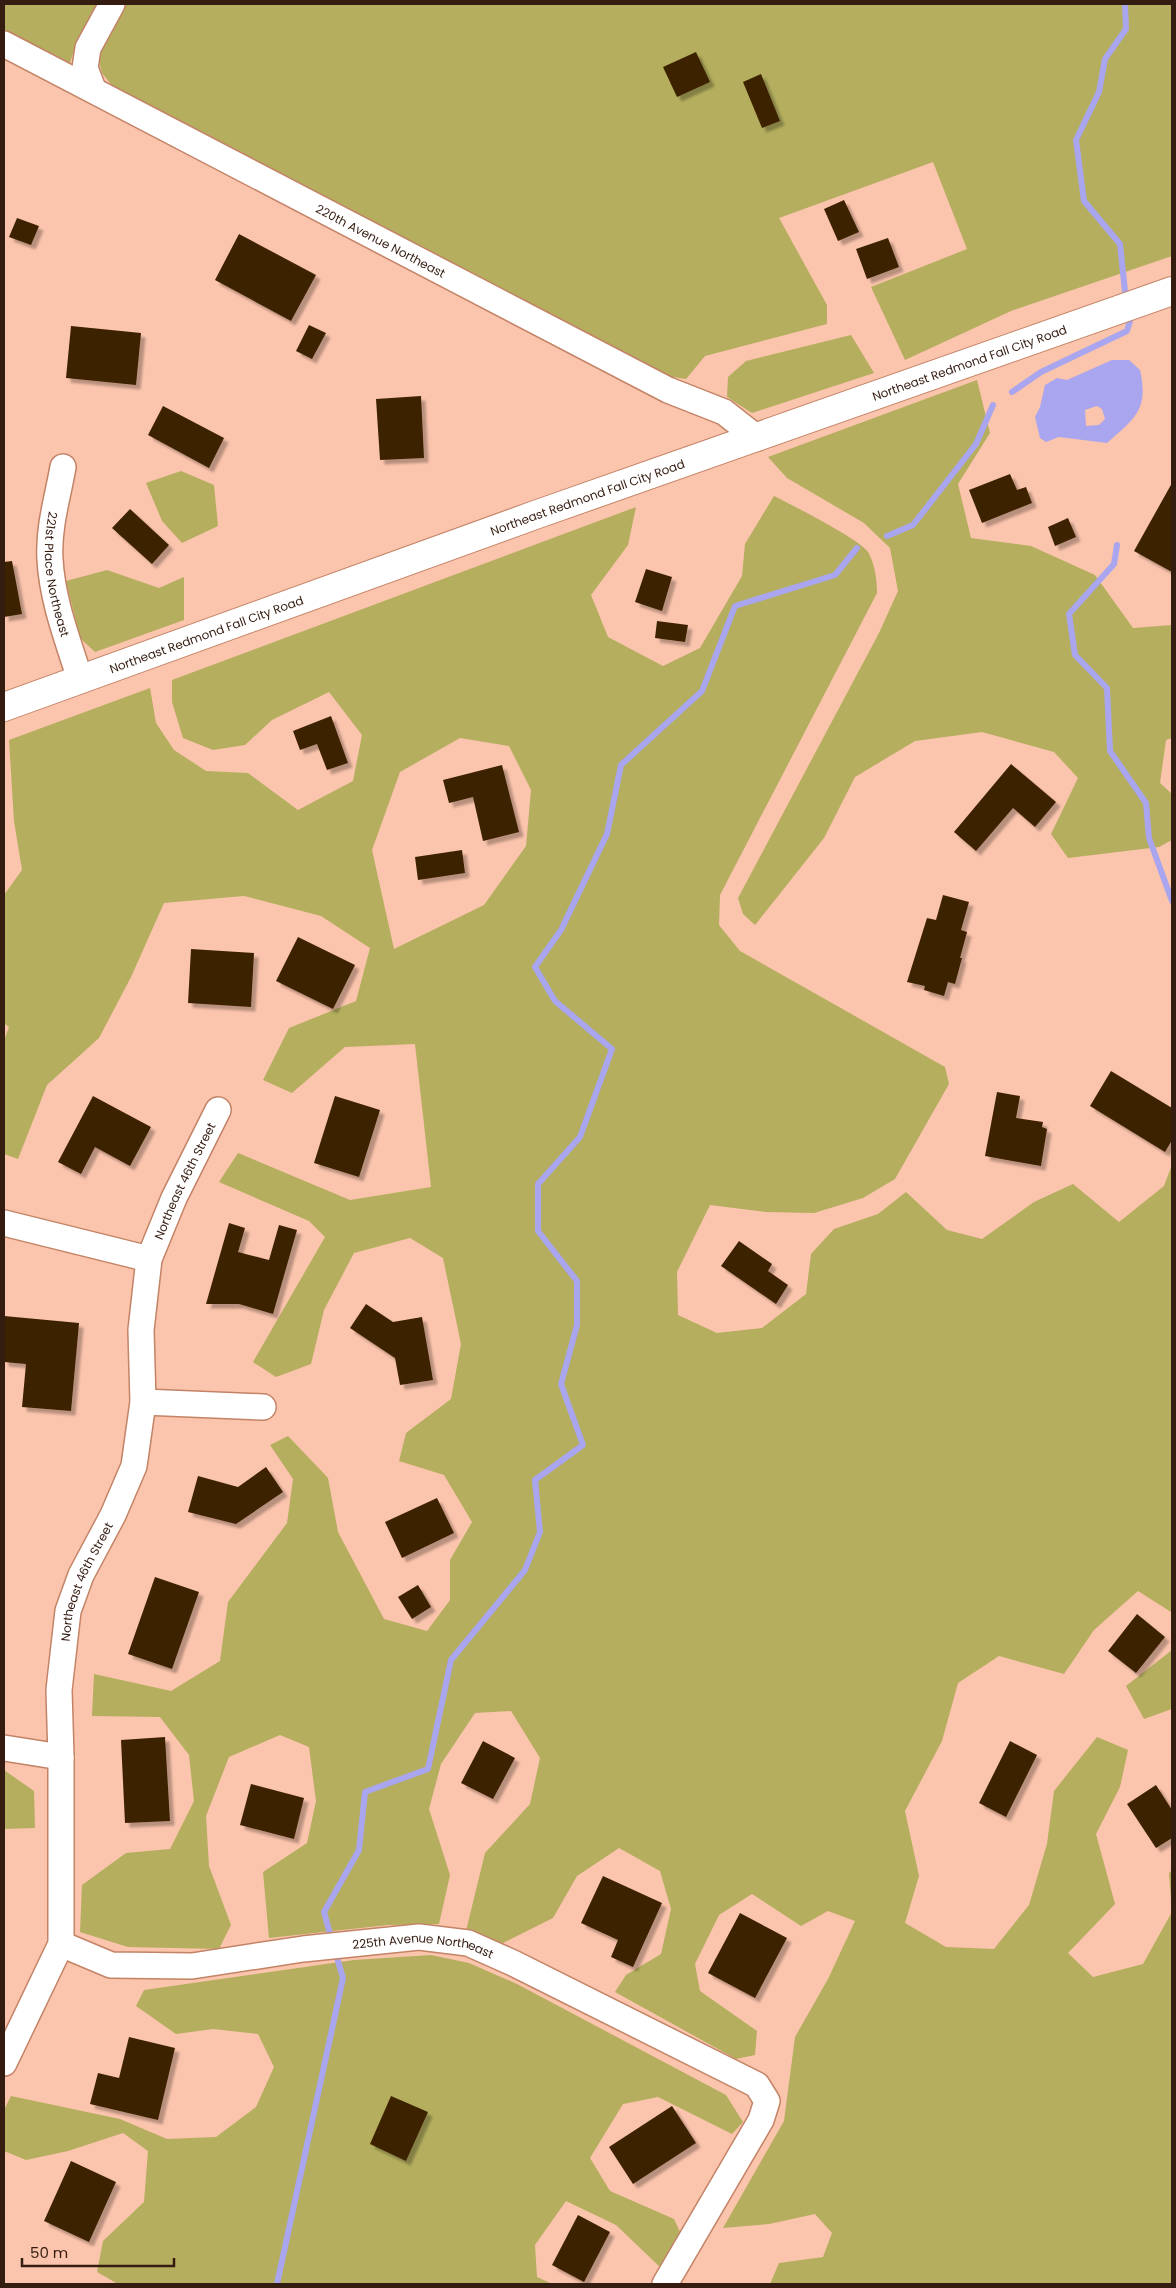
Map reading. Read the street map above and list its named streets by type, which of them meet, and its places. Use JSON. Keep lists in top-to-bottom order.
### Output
{
  "streets": {
    "main road": ["Northeast Redmond Fall City Road"],
    "street": [
      "220th Avenue Northeast",
      "221st Place Northeast",
      "Northeast 46th Street",
      "225th Avenue Northeast"
    ]
  },
  "crossings": [
    ["220th Avenue Northeast", "Northeast Redmond Fall City Road"],
    ["Northeast Redmond Fall City Road", "221st Place Northeast"],
    ["Northeast 46th Street", "225th Avenue Northeast"]
  ],
  "scale_bar": "50 m"
}
